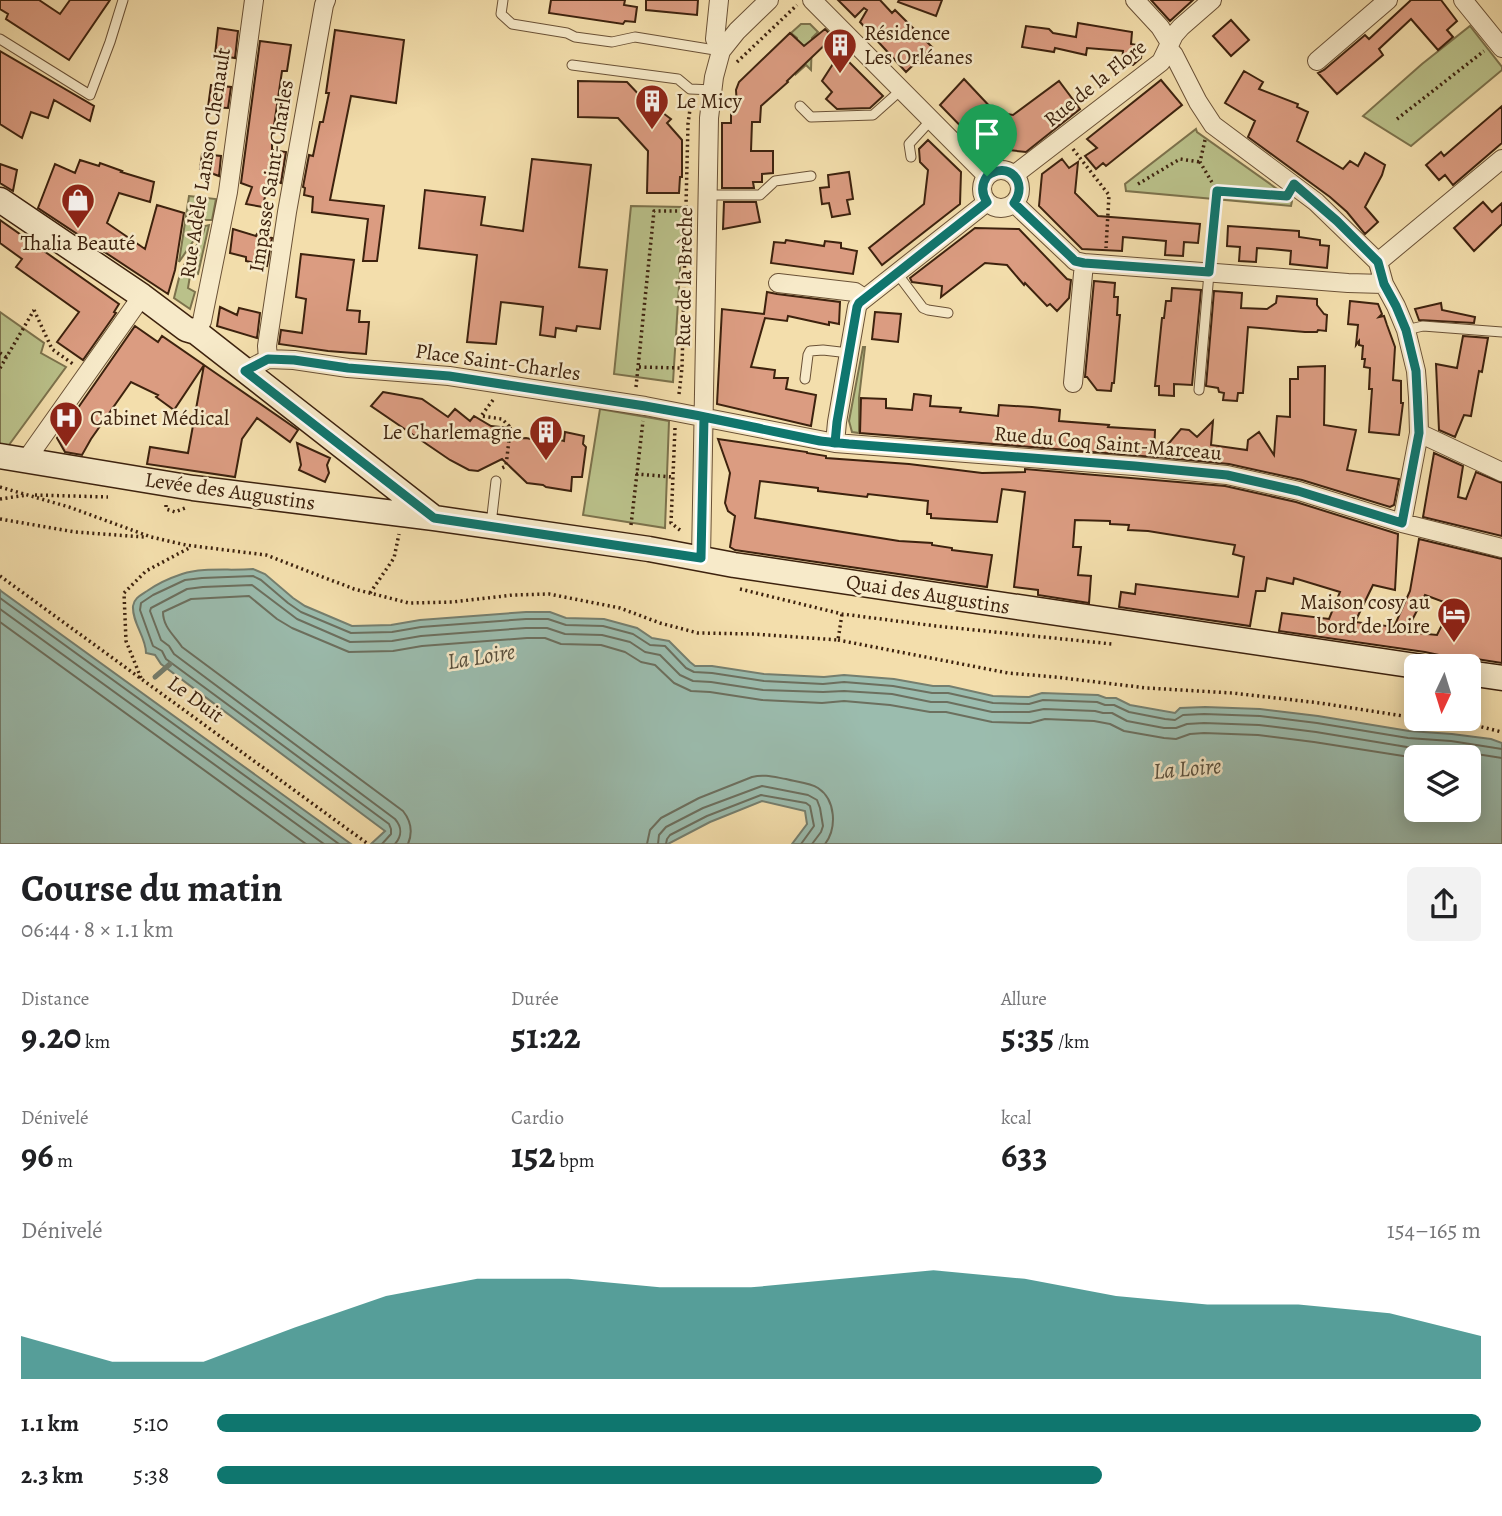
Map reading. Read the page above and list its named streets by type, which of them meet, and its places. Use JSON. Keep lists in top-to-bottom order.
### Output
{
  "streets": {
    "main road": ["Levée des Augustins", "Quai des Augustins"],
    "street": [
      "Rue de la Flore",
      "Rue Adèle Lanson Chenault",
      "Impasse Saint-Charles",
      "Rue de la Brèche",
      "Place Saint-Charles",
      "Rue du Coq Saint-Marceau"
    ],
    "path": ["Le Duit"]
  },
  "crossings": [
    ["Impasse Saint-Charles", "Place Saint-Charles"],
    ["Rue de la Brèche", "Place Saint-Charles"],
    ["Rue de la Brèche", "Rue du Coq Saint-Marceau"],
    ["Rue de la Brèche", "Quai des Augustins"],
    ["Place Saint-Charles", "Rue du Coq Saint-Marceau"],
    ["Levée des Augustins", "Quai des Augustins"]
  ],
  "water": ["La Loire"],
  "places": {
    "building": ["Résidence Les Orléanes", "Le Micy", "Le Charlemagne"],
    "shop": ["Thalia Beauté"],
    "hospital": ["Cabinet Médical"],
    "hotel": ["Maison cosy au bord de Loire"]
  },
  "north": "bottom",
  "page": {
    "heading": ["Course du matin", "06:44 · 8 × 1.1 km"],
    "stats": [
      ["Distance", "9.20 km"],
      ["Durée", "51:22"],
      ["Allure", "5:35 /km"],
      ["Dénivelé", "96 m"],
      ["Cardio", "152 bpm"],
      ["kcal", "633"]
    ],
    "chart": ["Dénivelé", "154–165 m"],
    "list": [
      {
        "name": "1.1 km",
        "note": "5:10"
      },
      {
        "name": "2.3 km",
        "note": "5:38"
      }
    ]
  }
}
